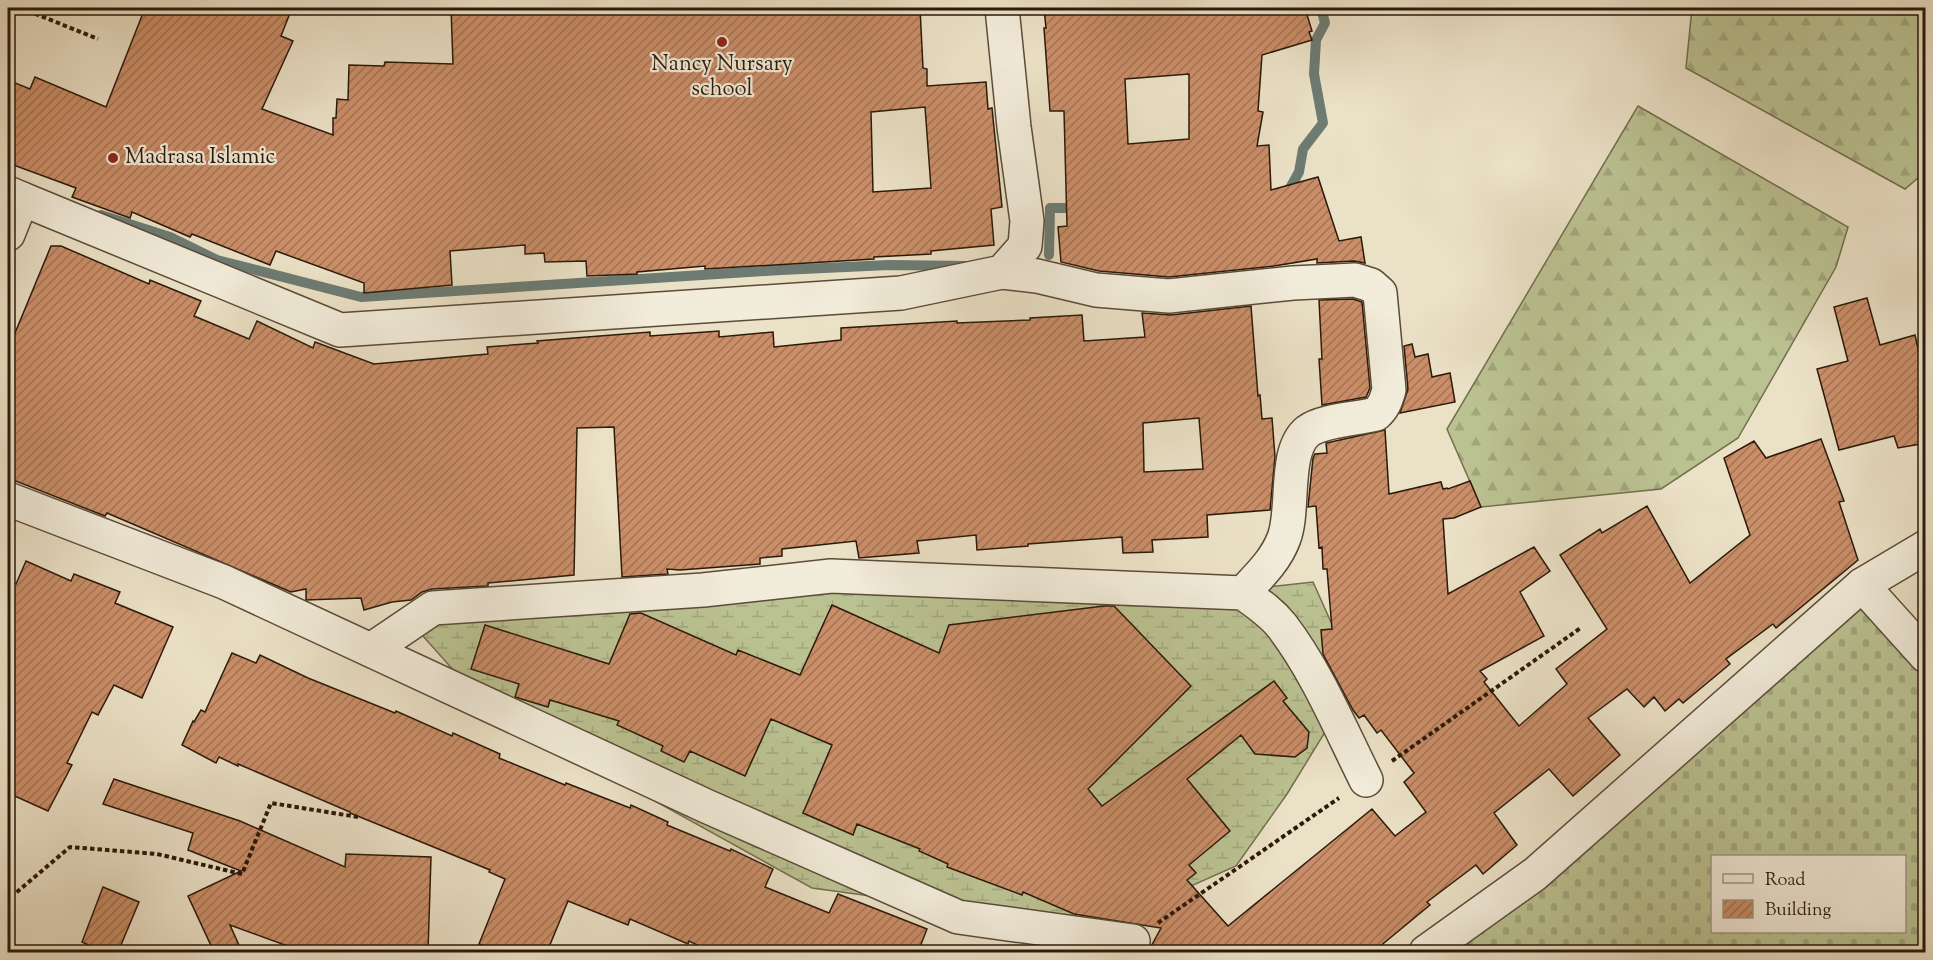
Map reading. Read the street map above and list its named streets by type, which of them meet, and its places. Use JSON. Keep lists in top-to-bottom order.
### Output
{
  "places": ["Nancy Nursary school", "Madrasa Islamic"],
  "legend": ["Road", "Building"]
}
